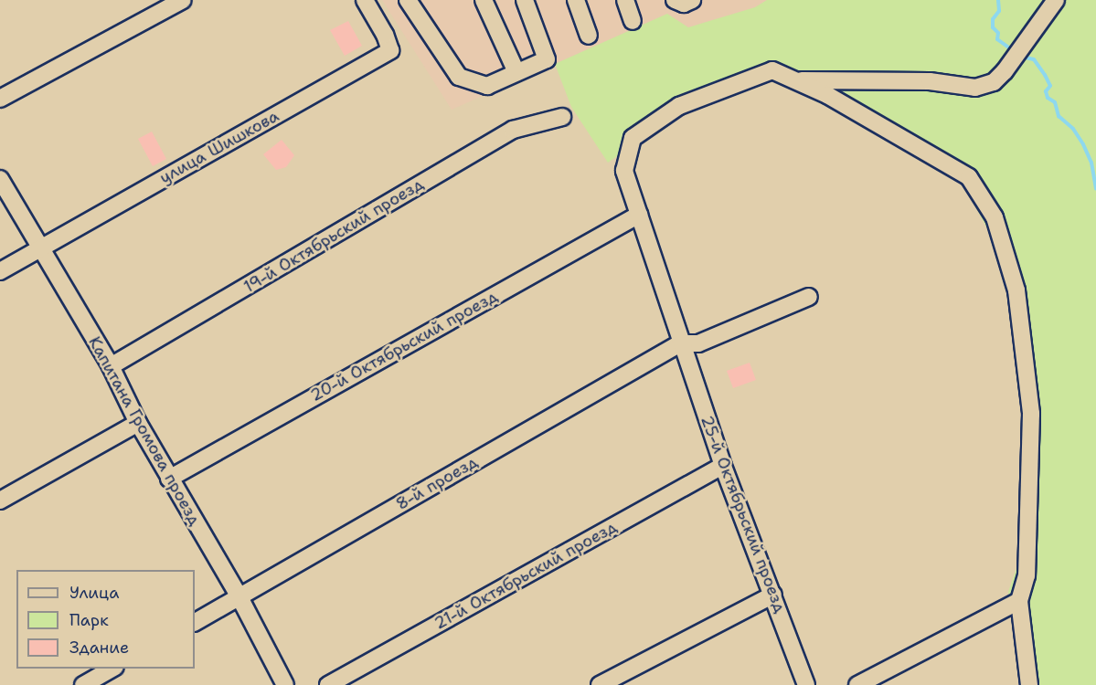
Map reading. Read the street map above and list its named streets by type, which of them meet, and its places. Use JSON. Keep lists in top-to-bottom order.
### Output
{
  "streets": {
    "street": [
      "улица Шишкова",
      "19-й Октябрьский проезд",
      "20-й Октябрьский проезд",
      "Капитана Громова проезд",
      "8-й проезд",
      "25-й Октябрьский проезд",
      "21-й Октябрьский проезд"
    ]
  },
  "crossings": [
    ["улица Шишкова", "Капитана Громова проезд"],
    ["19-й Октябрьский проезд", "Капитана Громова проезд"],
    ["20-й Октябрьский проезд", "Капитана Громова проезд"],
    ["20-й Октябрьский проезд", "25-й Октябрьский проезд"],
    ["Капитана Громова проезд", "8-й проезд"],
    ["8-й проезд", "25-й Октябрьский проезд"],
    ["25-й Октябрьский проезд", "21-й Октябрьский проезд"]
  ],
  "legend": ["Улица", "Парк", "Здание"]
}
